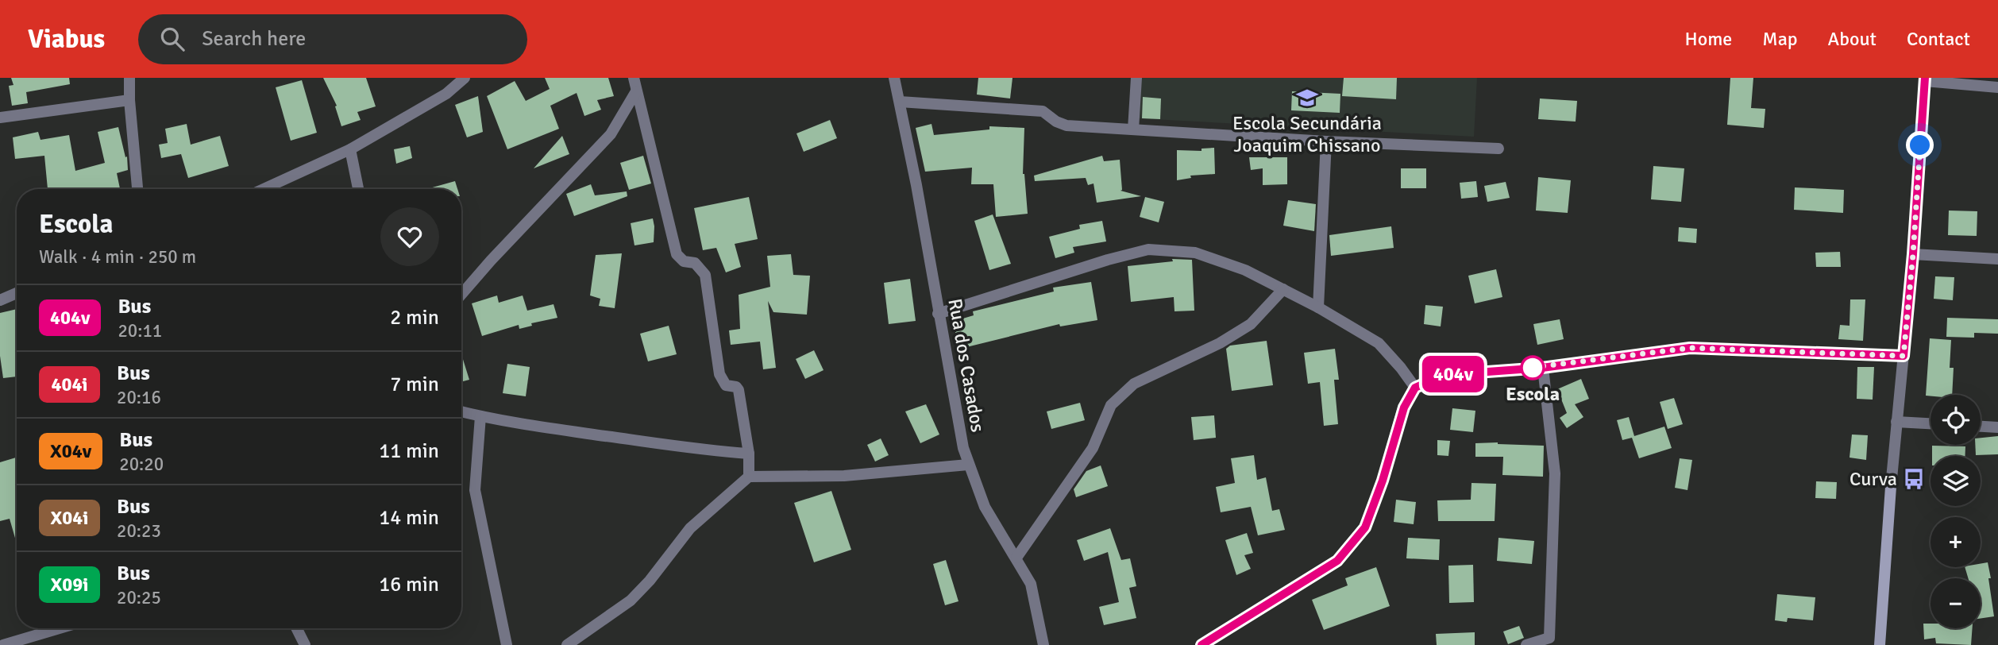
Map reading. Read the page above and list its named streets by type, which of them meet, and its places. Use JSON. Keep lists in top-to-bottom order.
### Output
{
  "streets": {
    "street": ["Rua dos Casados"]
  },
  "places": {
    "school or university": ["Escola Secundária Joaquim Chissano"],
    "other": ["Escola"],
    "bus stop": ["Curva"]
  },
  "lines": ["bus line 404v"],
  "page": {
    "header": "Viabus",
    "search": "Search here",
    "nav": [
      "Home",
      "Map",
      "About",
      "Contact"
    ],
    "on_map": "404v",
    "heading": ["Escola", "Walk · 4 min · 250 m"],
    "list": [
      {
        "mark": "404v",
        "name": "Bus",
        "note": "20:11",
        "value": "2 min"
      },
      {
        "mark": "404i",
        "name": "Bus",
        "note": "20:16",
        "value": "7 min"
      },
      {
        "mark": "X04v",
        "name": "Bus",
        "note": "20:20",
        "value": "11 min"
      },
      {
        "mark": "X04i",
        "name": "Bus",
        "note": "20:23",
        "value": "14 min"
      },
      {
        "mark": "X09i",
        "name": "Bus",
        "note": "20:25",
        "value": "16 min"
      }
    ],
    "map_buttons": ["+", "−"]
  }
}
